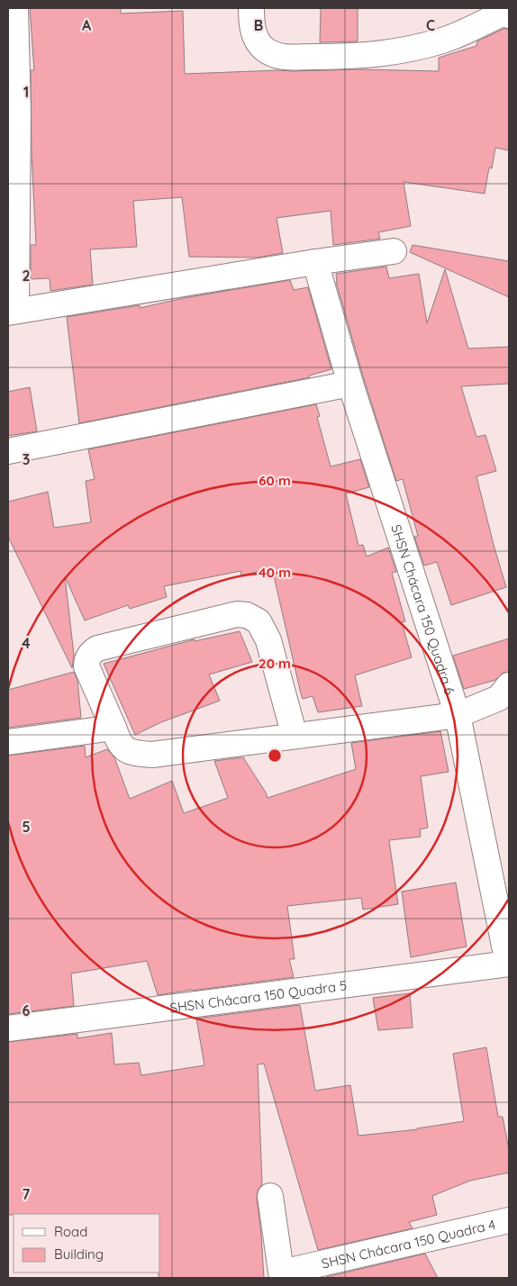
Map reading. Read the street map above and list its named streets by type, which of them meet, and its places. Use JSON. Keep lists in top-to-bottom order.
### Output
{
  "streets": {
    "street": ["SHSN Chácara 150 Quadra 6", "SHSN Chácara 150 Quadra 5", "SHSN Chácara 150 Quadra 4"]
  },
  "crossings": [
    ["SHSN Chácara 150 Quadra 6", "SHSN Chácara 150 Quadra 5"]
  ],
  "legend": ["Road", "Building"],
  "grid": {
    "columns": ["A", "B", "C"],
    "rows": [
      "1",
      "2",
      "3",
      "4",
      "5",
      "6",
      "7"
    ]
  },
  "rings": ["60 m", "40 m", "20 m"]
}
